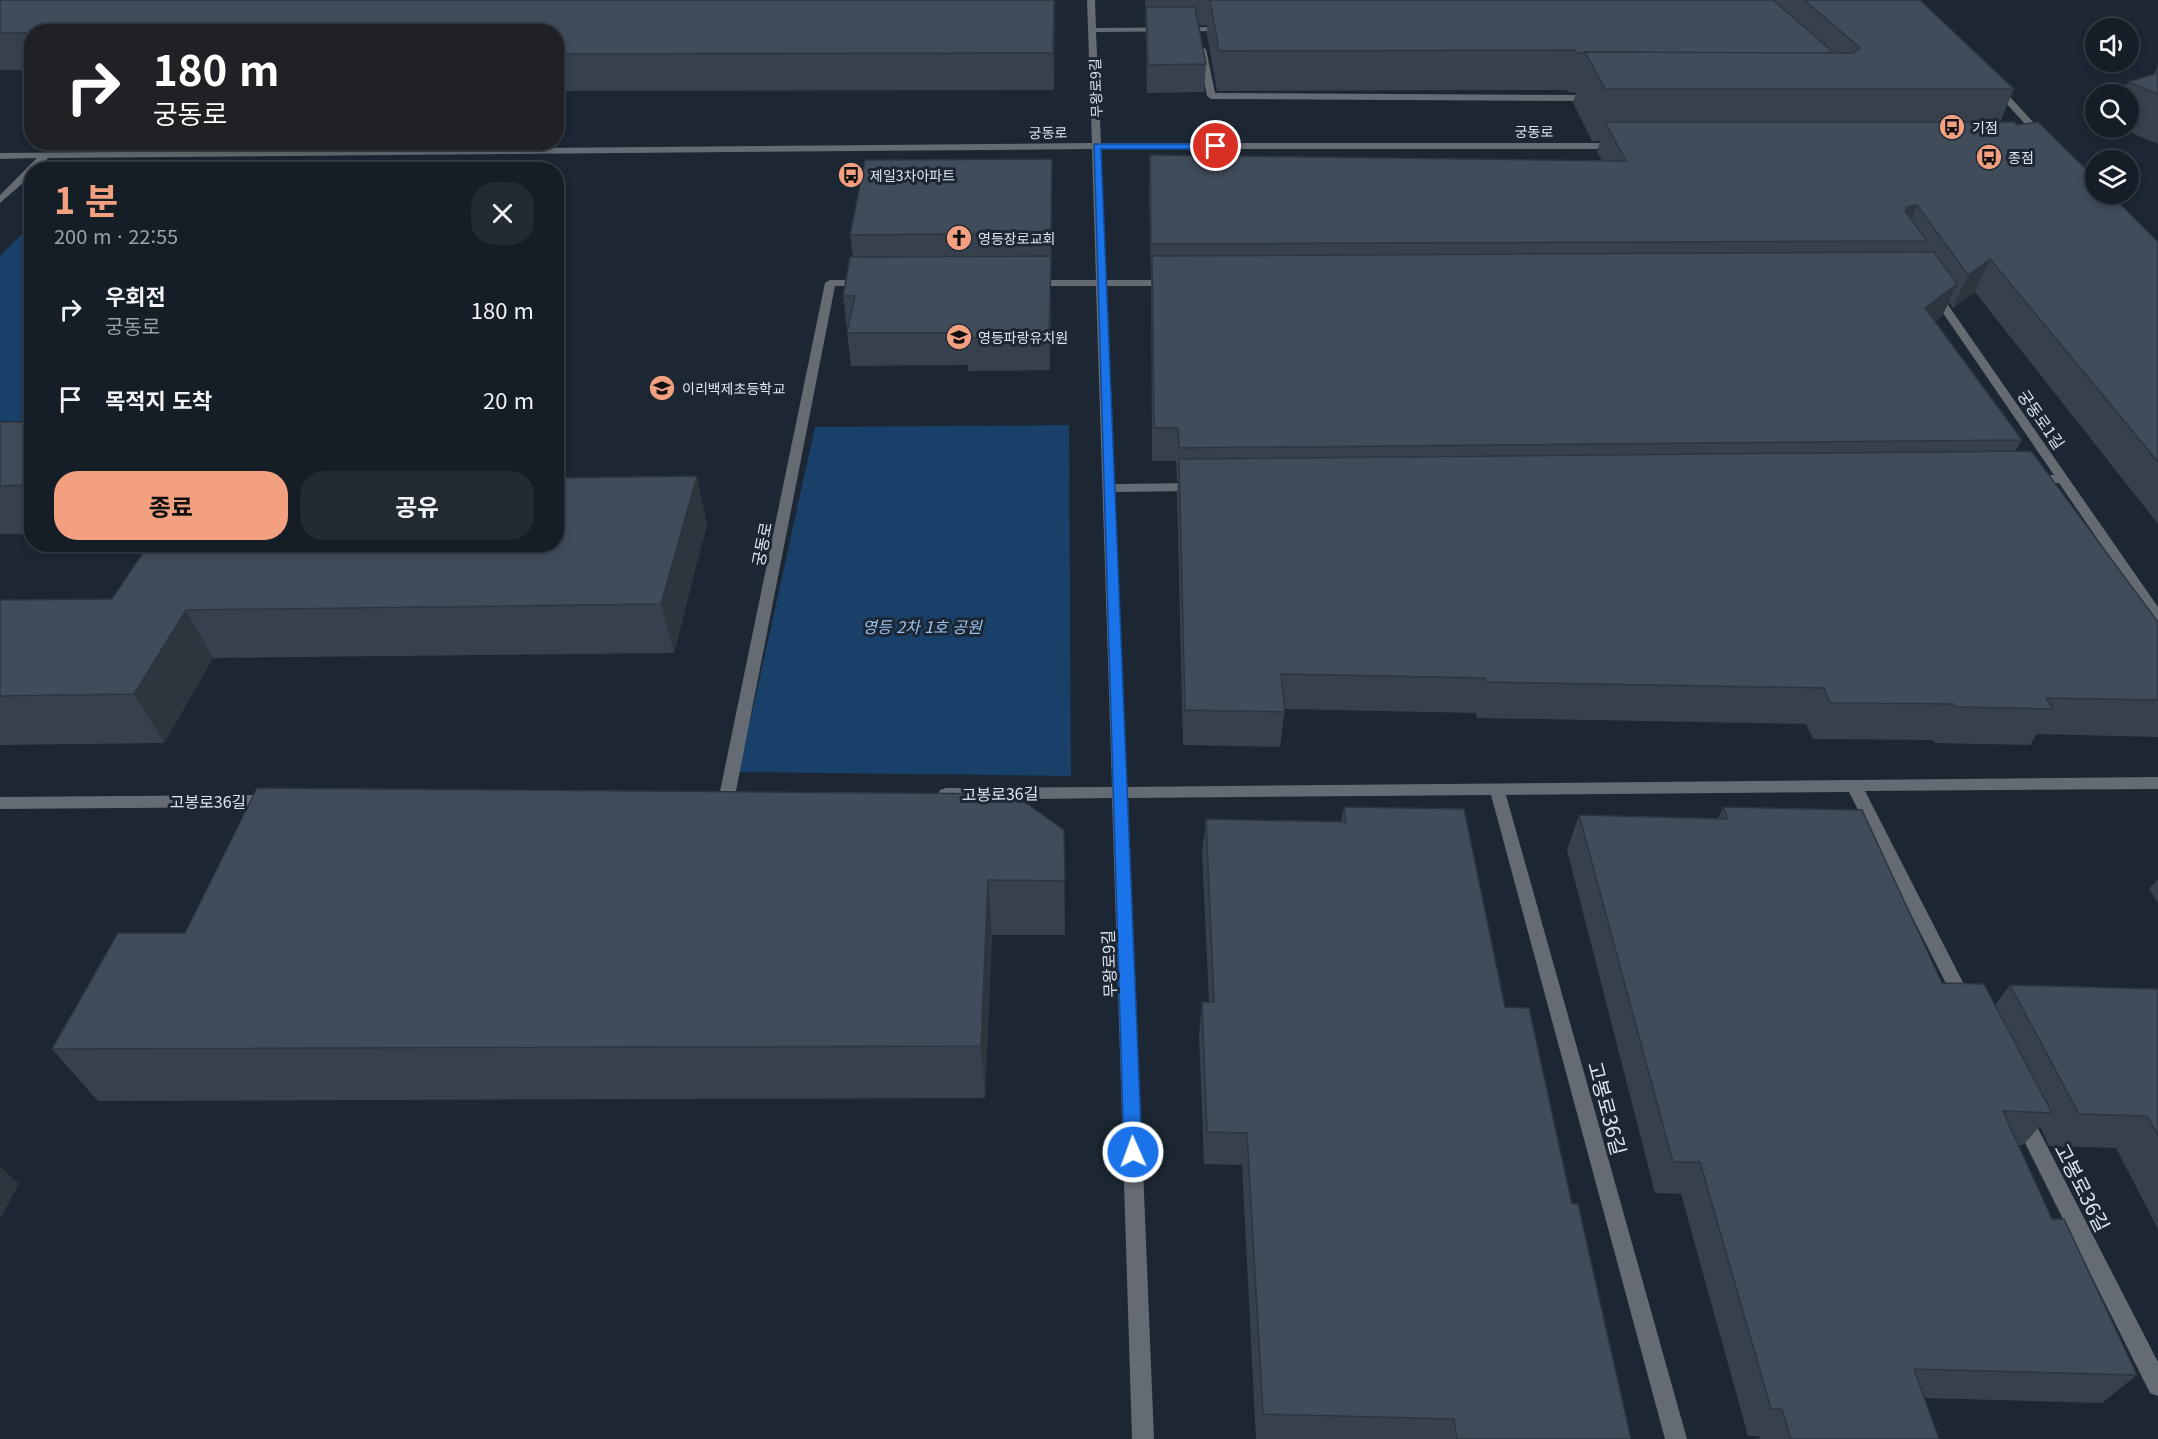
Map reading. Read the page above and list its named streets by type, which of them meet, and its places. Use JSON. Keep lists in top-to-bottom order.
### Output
{
  "streets": {
    "street": [
      "무왕로9길",
      "궁동로",
      "궁동로1길",
      "고봉로36길"
    ]
  },
  "crossings": [
    ["무왕로9길", "궁동로"],
    ["무왕로9길", "고봉로36길"]
  ],
  "parks": ["영등 2차 1호 공원"],
  "places": {
    "bus stop": ["기점", "종점", "제일3차아파트"],
    "church": ["영등장로교회"],
    "school or university": ["영등파랑유치원", "이리백제초등학교"]
  },
  "page": {
    "turn": ["180 m", "궁동로"],
    "heading": ["1 분", "200 m · 22:55"],
    "list": [
      {
        "name": "우회전",
        "note": "궁동로",
        "value": "180 m"
      },
      {
        "name": "목적지 도착",
        "value": "20 m"
      }
    ],
    "buttons": ["종료", "공유"]
  }
}
